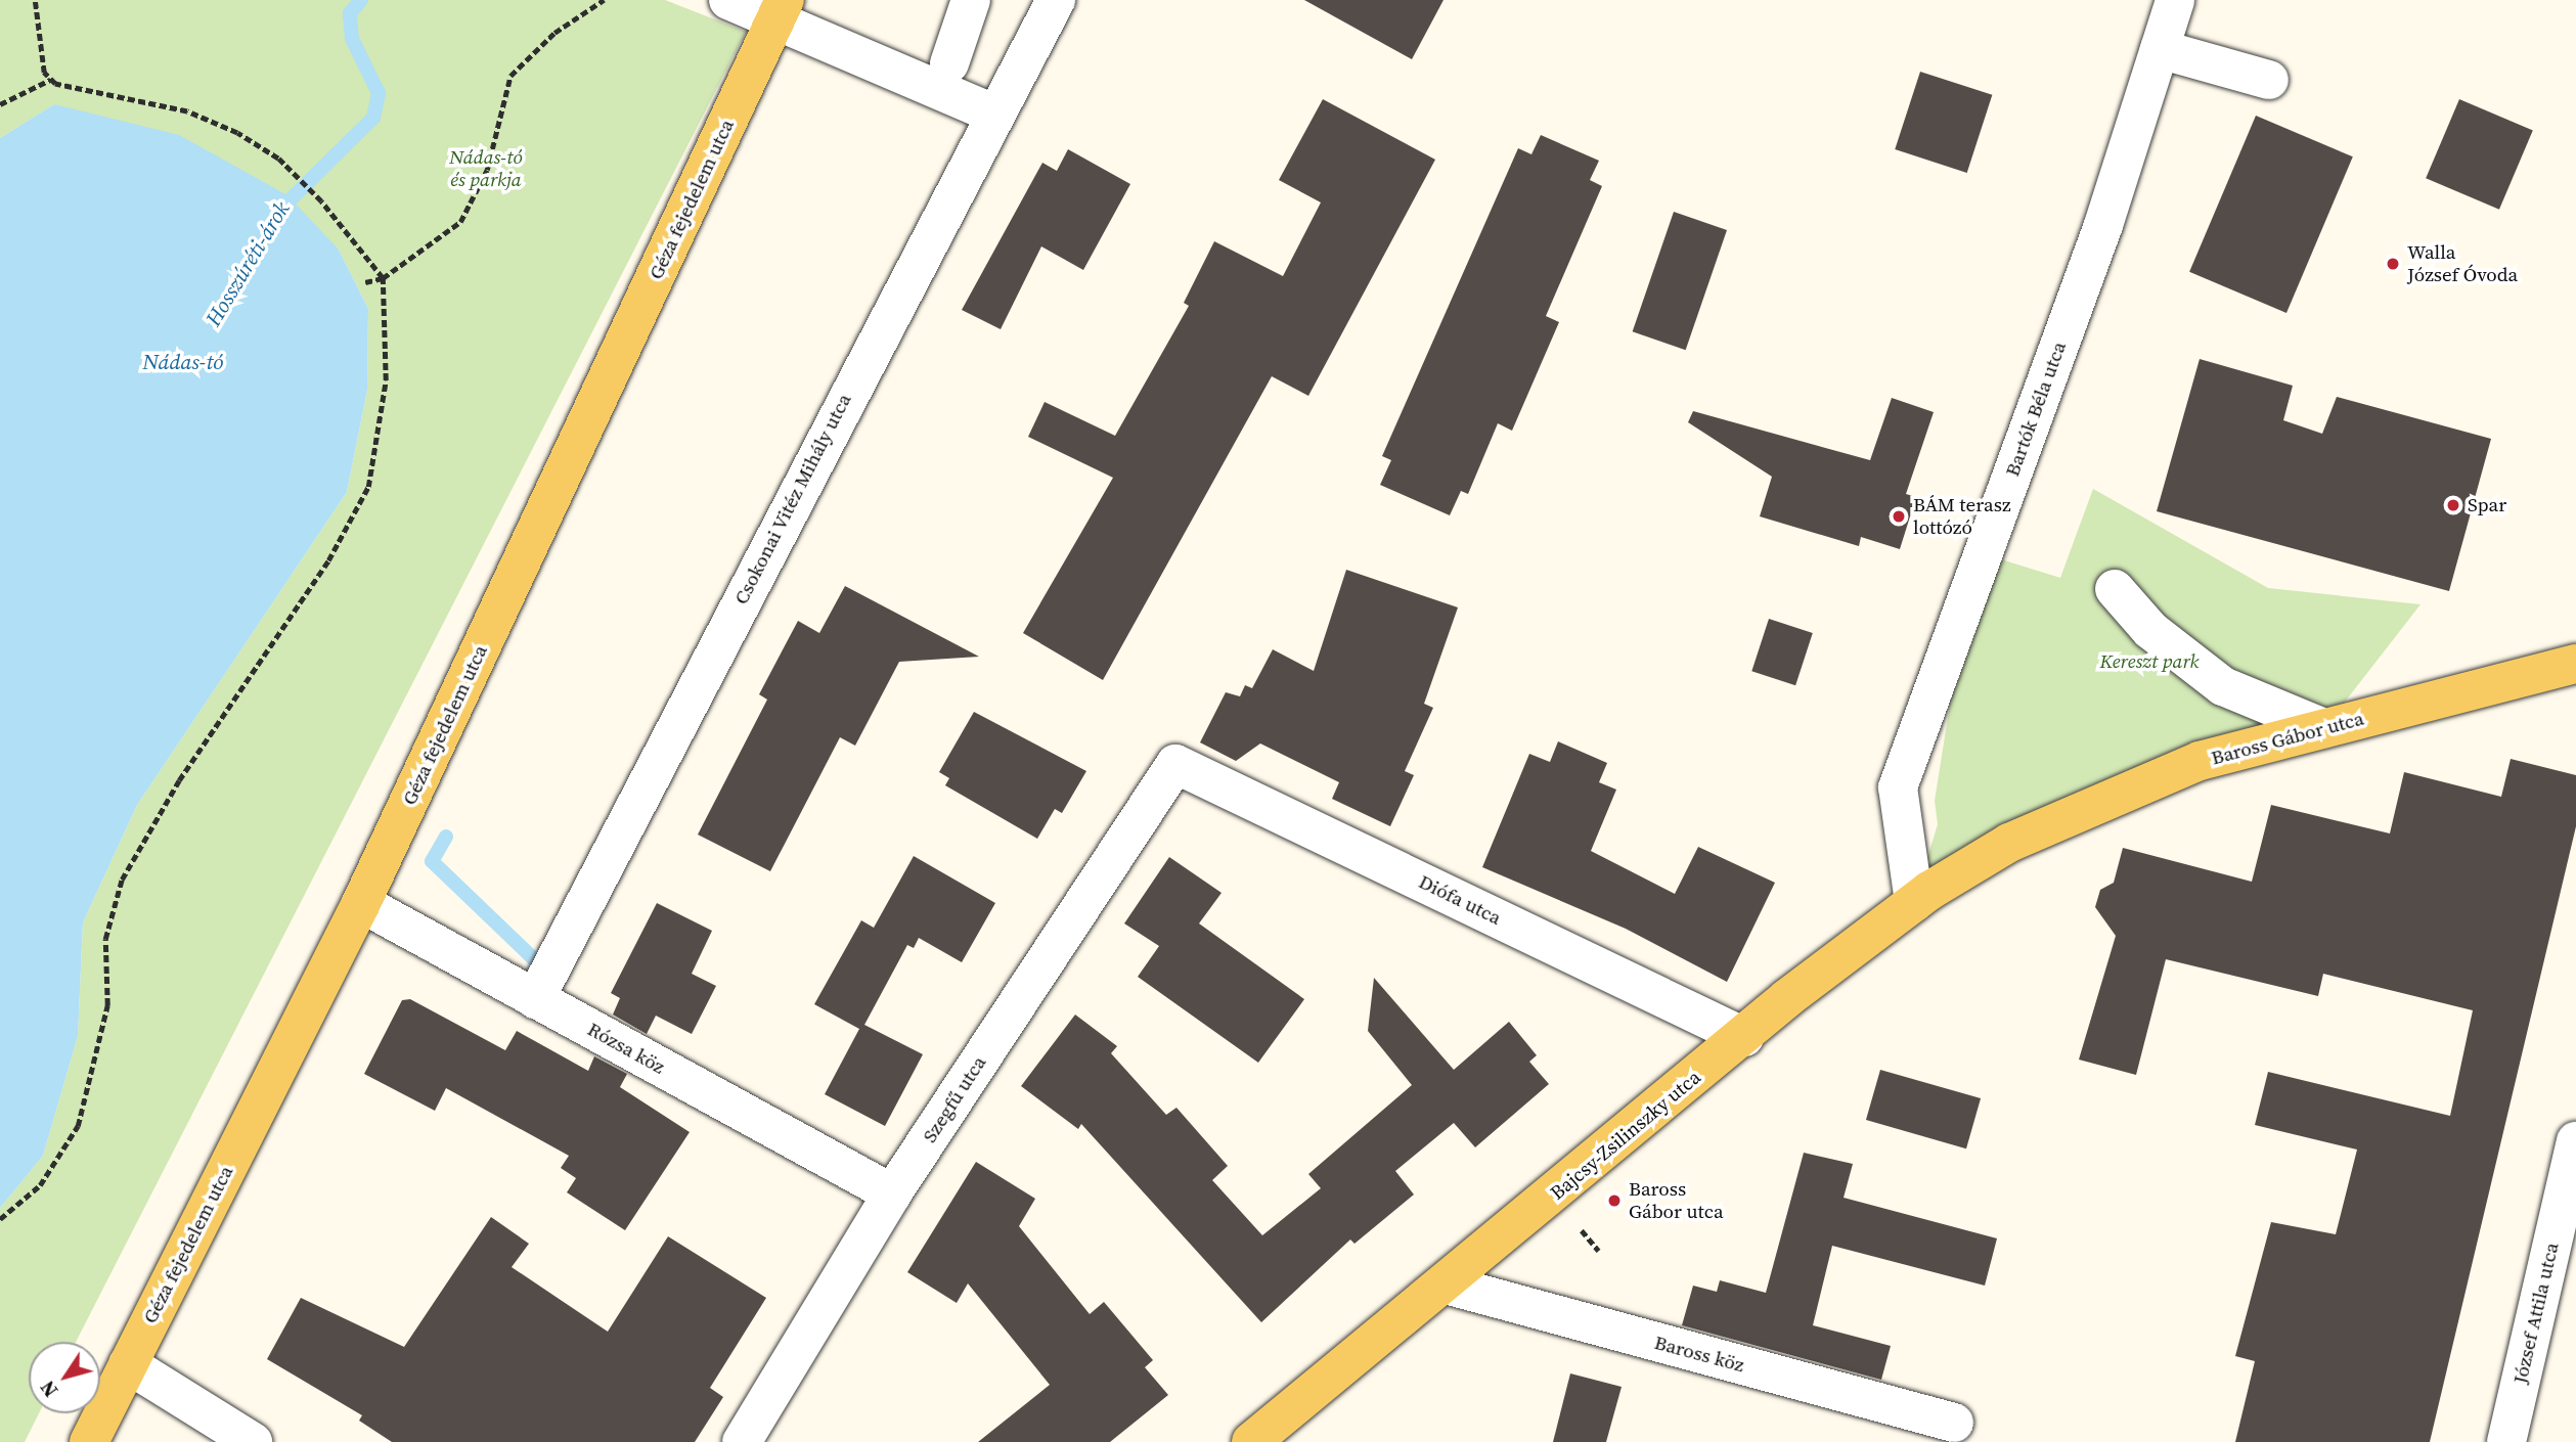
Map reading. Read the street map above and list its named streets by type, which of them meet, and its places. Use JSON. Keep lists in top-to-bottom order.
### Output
{
  "streets": {
    "main road": ["Géza fejedelem utca", "Baross Gábor utca", "Bajcsy-Zsilinszky utca"],
    "street": [
      "Bartók Béla utca",
      "Csokonai Vitéz Mihály utca",
      "Diófa utca",
      "Rózsa köz",
      "Szegfű utca",
      "József Attila utca",
      "Baross köz"
    ]
  },
  "crossings": [
    ["Géza fejedelem utca", "Rózsa köz"],
    ["Bartók Béla utca", "Bajcsy-Zsilinszky utca"],
    ["Csokonai Vitéz Mihály utca", "Rózsa köz"],
    ["Baross Gábor utca", "Bajcsy-Zsilinszky utca"],
    ["Diófa utca", "Szegfű utca"],
    ["Diófa utca", "Bajcsy-Zsilinszky utca"],
    ["Rózsa köz", "Szegfű utca"],
    ["Bajcsy-Zsilinszky utca", "Baross köz"]
  ],
  "water": ["Hosszúréti-árok", "Nádas-tó"],
  "parks": ["Nádas-tó és parkja", "Kereszt park"],
  "places": [
    "Walla József Óvoda",
    "Spar",
    "BÁM terasz lottózó",
    "Baross Gábor utca"
  ],
  "north": "bottom left"
}
